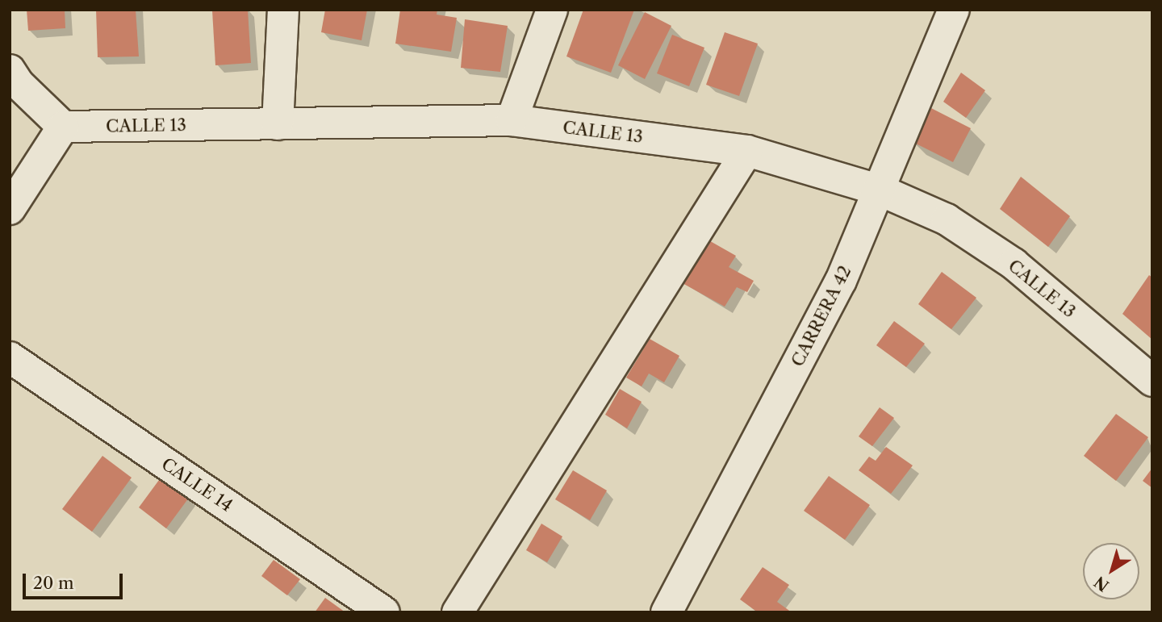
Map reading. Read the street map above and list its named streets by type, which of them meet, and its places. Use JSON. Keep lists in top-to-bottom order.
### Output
{
  "streets": {
    "street": ["CALLE 13", "CARRERA 42", "CALLE 14"]
  },
  "crossings": [
    ["CALLE 13", "CARRERA 42"]
  ],
  "scale_bar": "20 m",
  "north": "bottom left"
}
